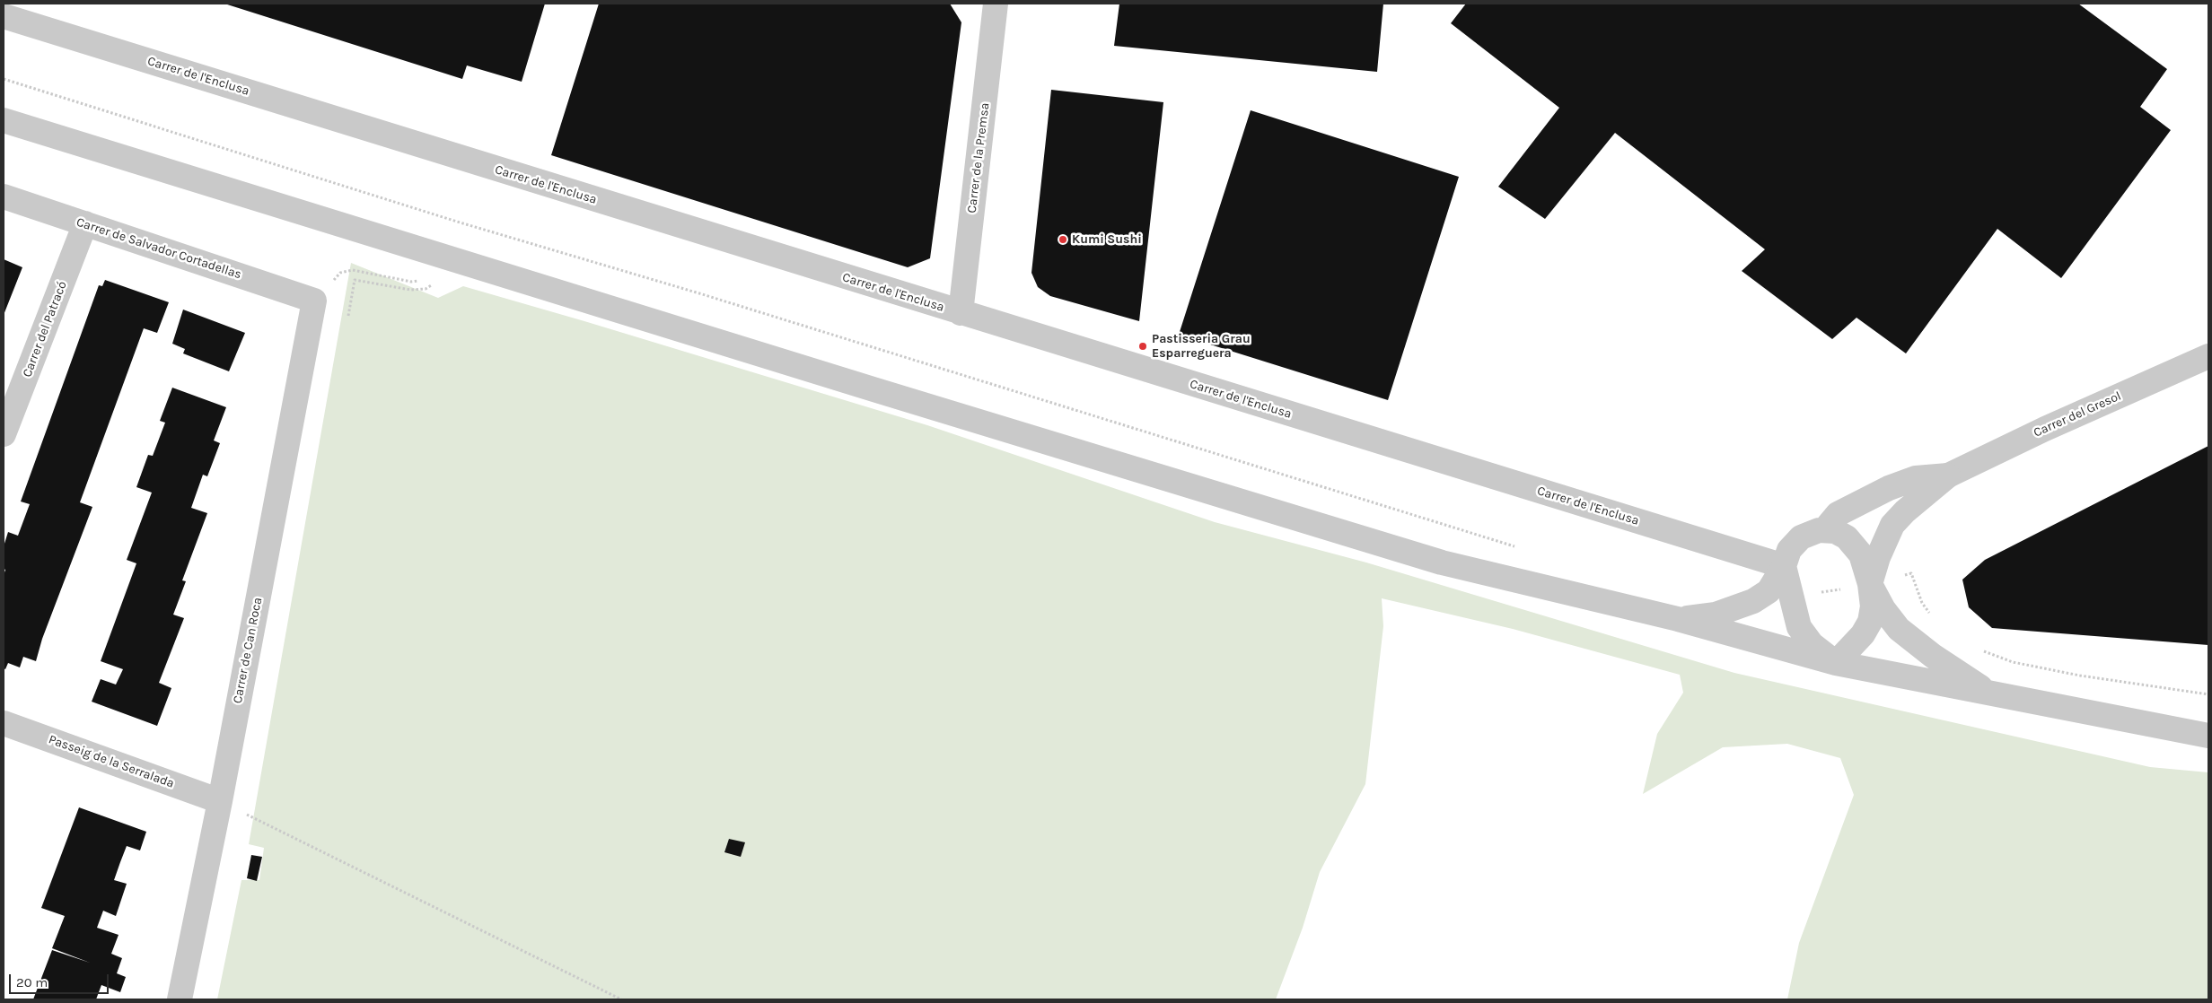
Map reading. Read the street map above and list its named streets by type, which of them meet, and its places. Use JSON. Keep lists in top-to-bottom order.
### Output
{
  "streets": {
    "street": [
      "Carrer de l'Enclusa",
      "Carrer de la Premsa",
      "Carrer de Salvador Cortadellas",
      "Carrer del Patracó",
      "Carrer del Gresol",
      "Carrer de Can Roca",
      "Passeig de la Serralada"
    ]
  },
  "crossings": [
    ["Carrer de l'Enclusa", "Carrer de la Premsa"],
    ["Carrer de Salvador Cortadellas", "Carrer del Patracó"],
    ["Carrer de Salvador Cortadellas", "Carrer de Can Roca"],
    ["Carrer de Can Roca", "Passeig de la Serralada"]
  ],
  "places": ["Kumi Sushi", "Pastisseria Grau Esparreguera"],
  "scale_bar": "20 m"
}
